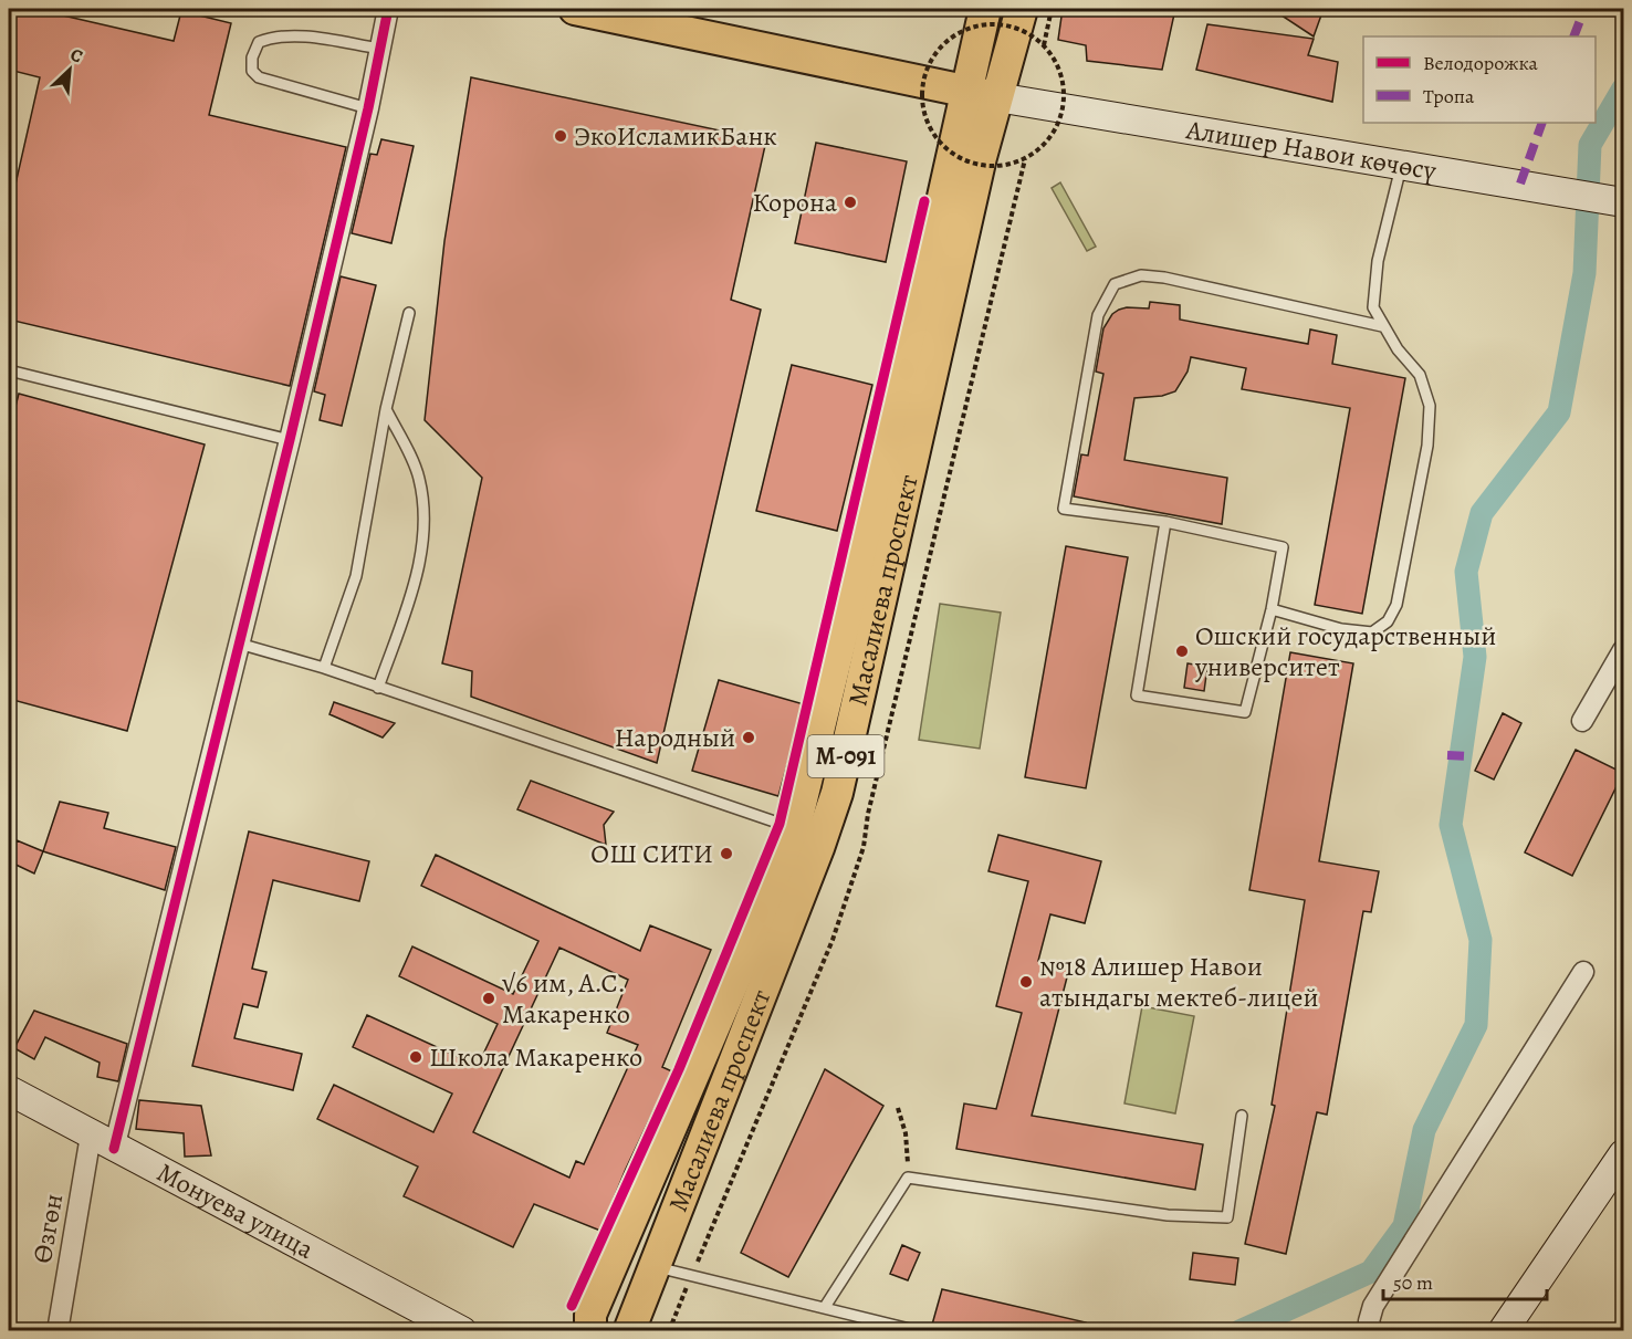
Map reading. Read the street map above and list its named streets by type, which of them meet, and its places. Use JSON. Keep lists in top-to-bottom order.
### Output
{
  "streets": {
    "main road": ["Масалиева проспект", "М-091"],
    "street": ["Алишер Навои көчөсү", "Монуева улица", "Өзгөн"]
  },
  "crossings": [
    ["Алишер Навои көчөсү", "Масалиева проспект"],
    ["Алишер Навои көчөсү", "М-091"],
    ["Масалиева проспект", "М-091"],
    ["Монуева улица", "Өзгөн"]
  ],
  "places": [
    "ЭкоИсламикБанк",
    "Корона",
    "Ошский государственный университет",
    "Народный",
    "ОШ СИТИ",
    "№18 Алишер Навои атындагы мектеб-лицей",
    "√6 им, А.С. Макаренко",
    "Школа Макаренко"
  ],
  "legend": ["Велодорожка", "Тропа"],
  "scale_bar": "50 m",
  "north": "top right"
}
